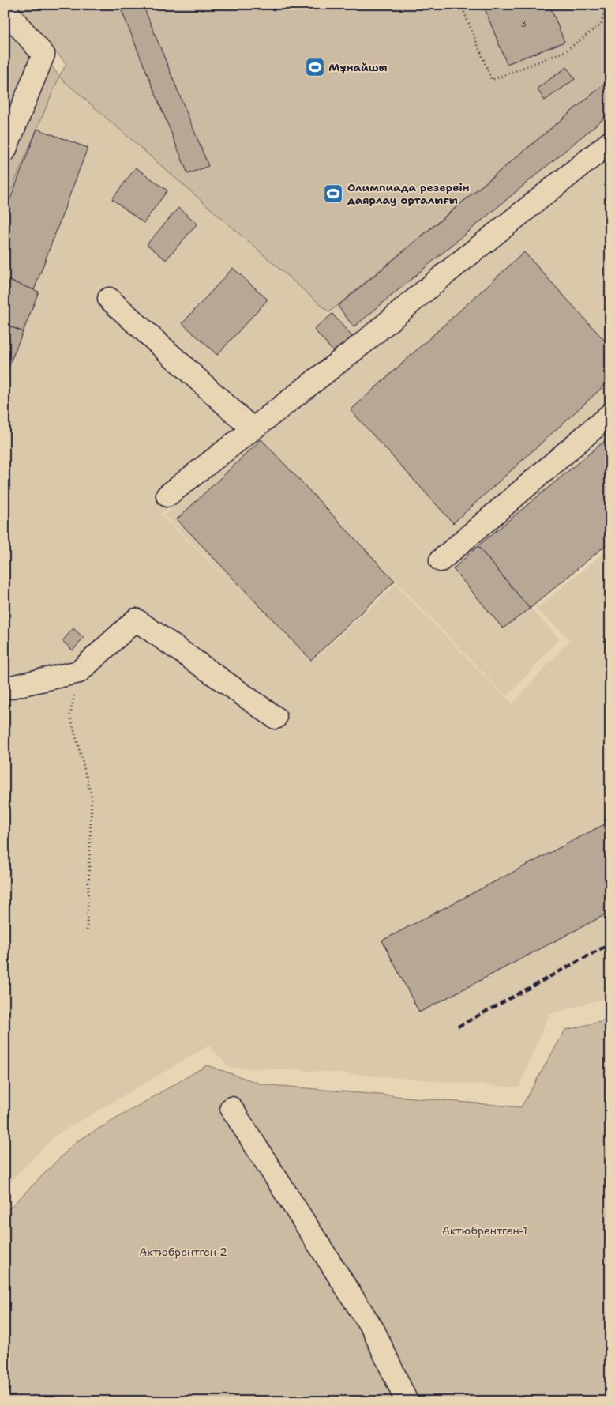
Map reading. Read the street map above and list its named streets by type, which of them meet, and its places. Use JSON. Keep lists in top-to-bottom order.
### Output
{
  "parks": ["Актюбрентген-1", "Актюбрентген-2"],
  "places": {
    "sports": ["Мұнайшы", "Олимпиада резервін даярлау орталығы"]
  },
  "house_numbers": ["3"]
}
